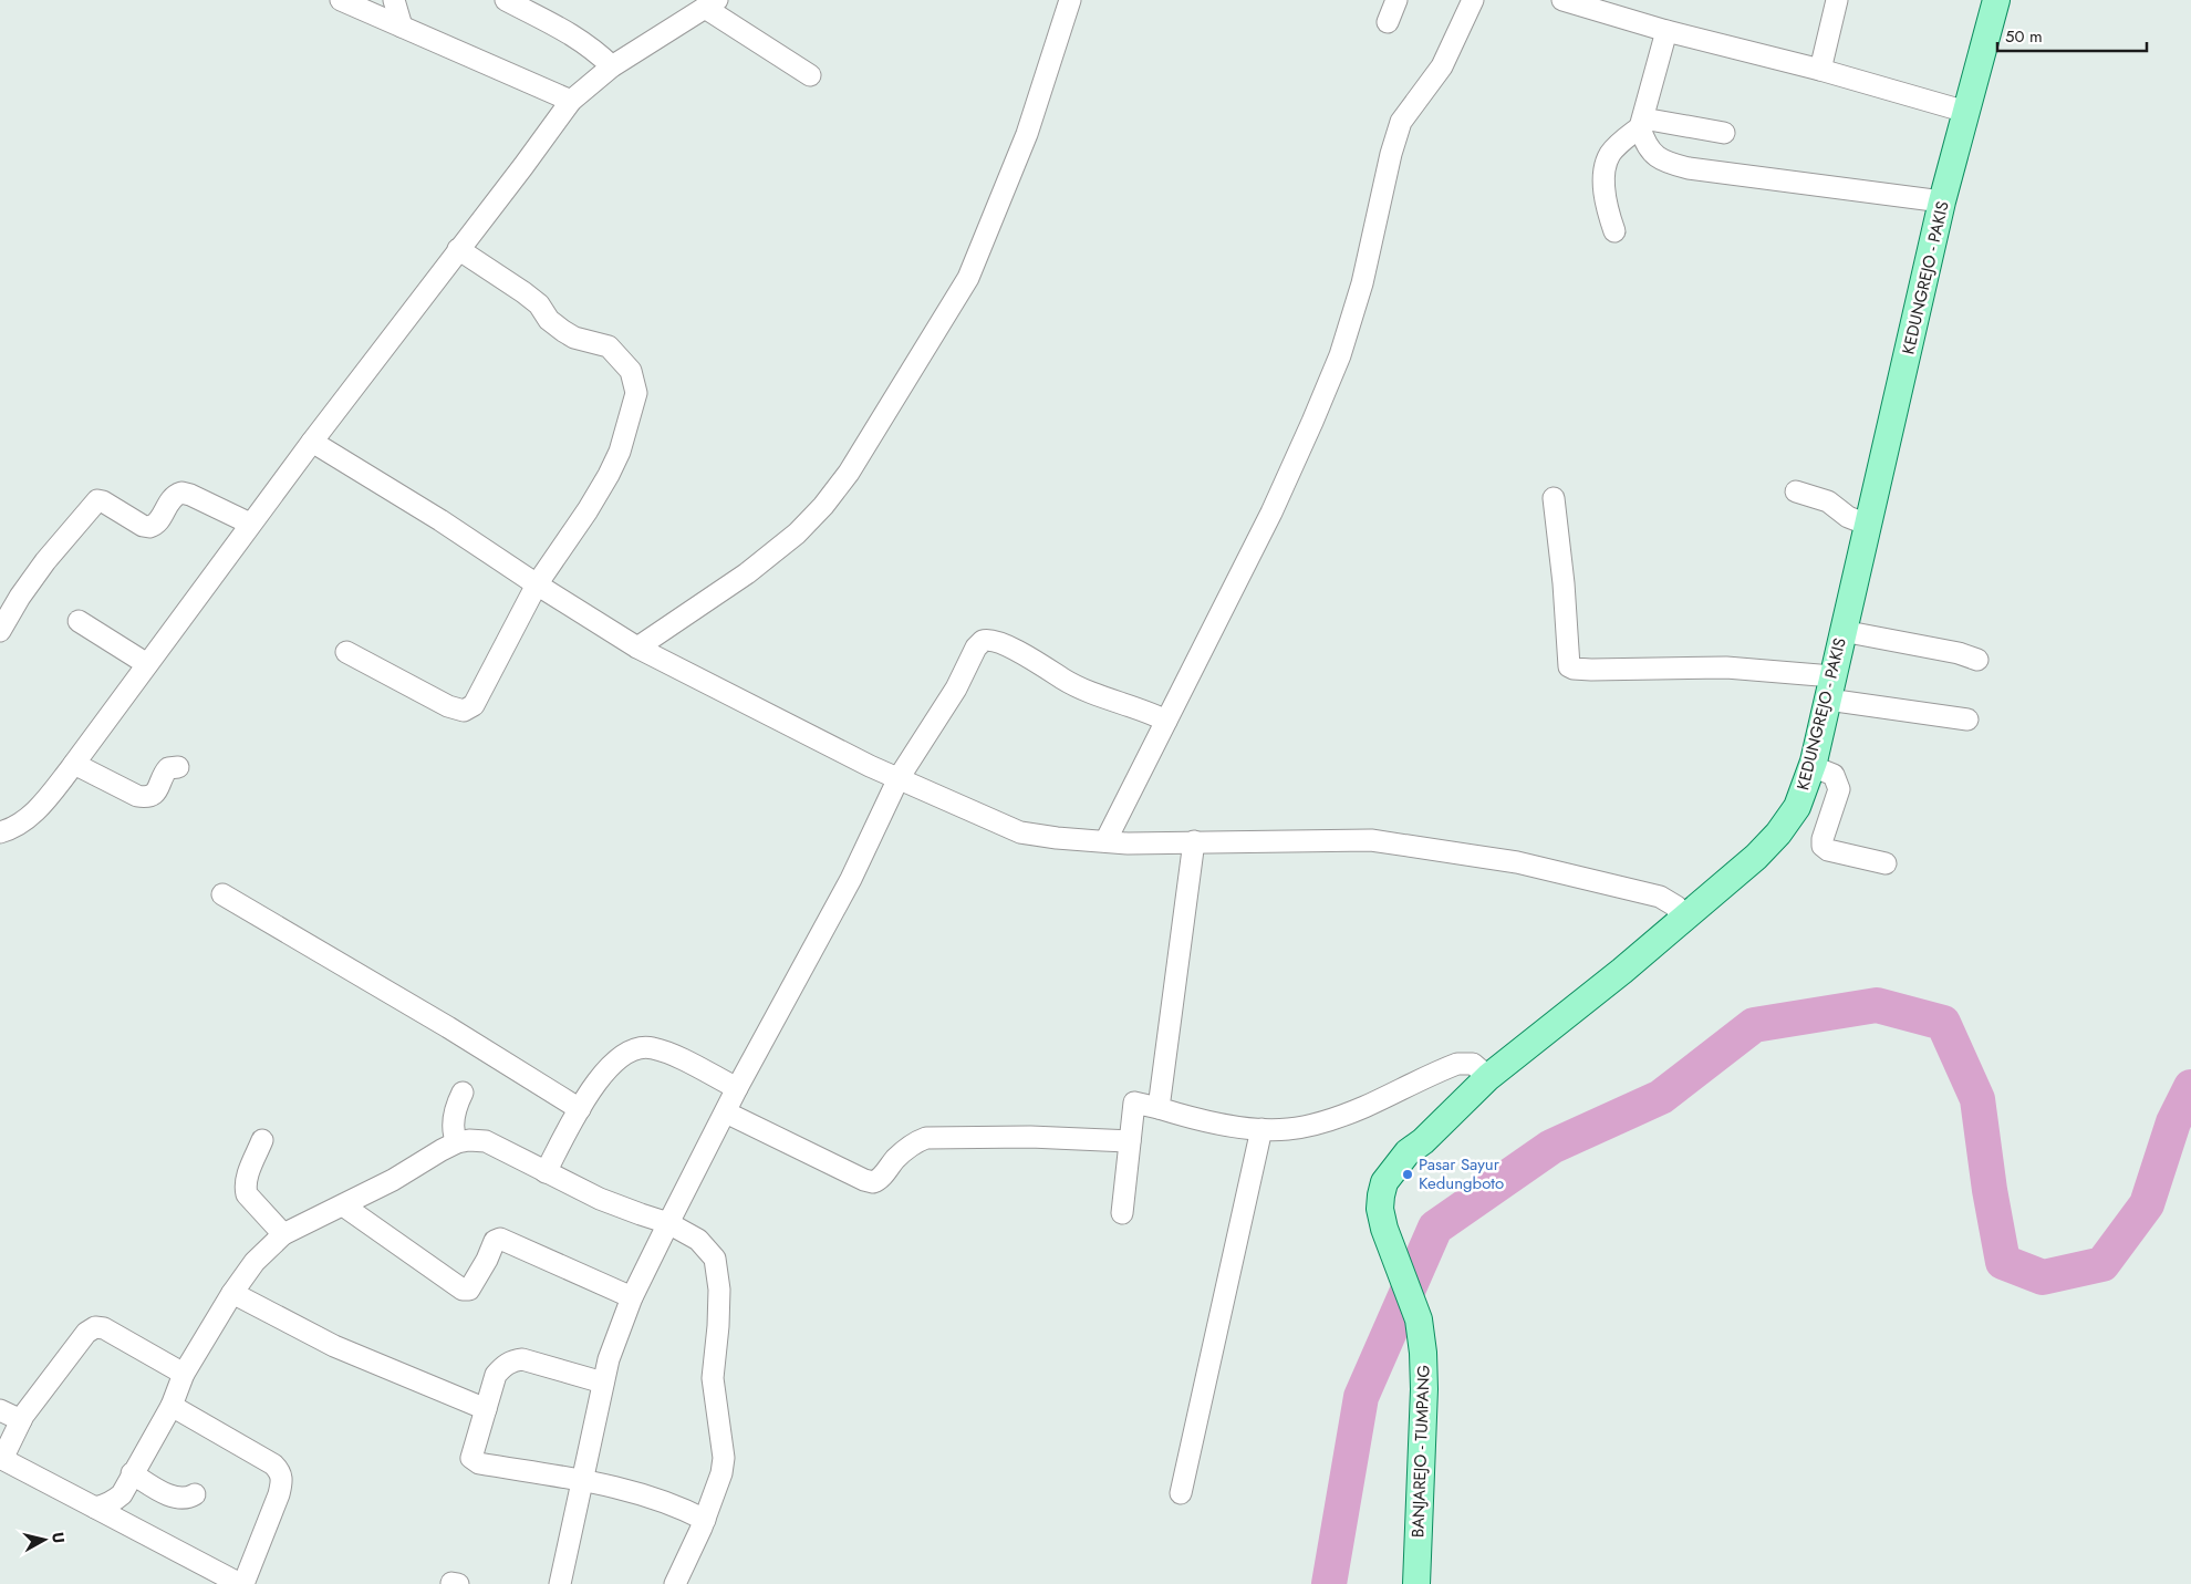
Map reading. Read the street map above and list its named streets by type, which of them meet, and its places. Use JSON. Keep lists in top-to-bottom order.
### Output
{
  "streets": {
    "main road": ["KEDUNGREJO - PAKIS", "BANJAREJO - TUMPANG"]
  },
  "crossings": [
    ["KEDUNGREJO - PAKIS", "BANJAREJO - TUMPANG"]
  ],
  "places": ["Pasar Sayur Kedungboto"],
  "scale_bar": "50 m",
  "north": "right"
}
